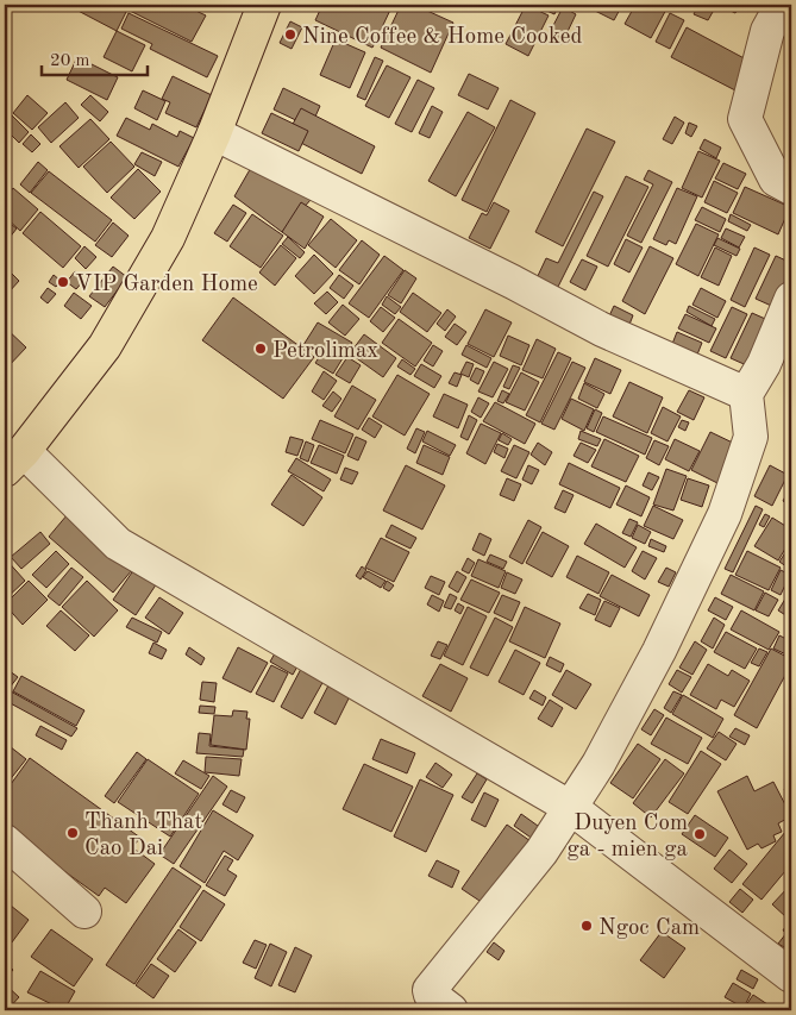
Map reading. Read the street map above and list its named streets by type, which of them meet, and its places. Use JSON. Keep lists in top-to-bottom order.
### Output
{
  "places": [
    "Nine Coffee & Home Cooked",
    "VIP Garden Home",
    "Petrolimax",
    "Thanh That Cao Dai",
    "Duyen Com ga - mien ga",
    "Ngoc Cam"
  ],
  "scale_bar": "20 m"
}
